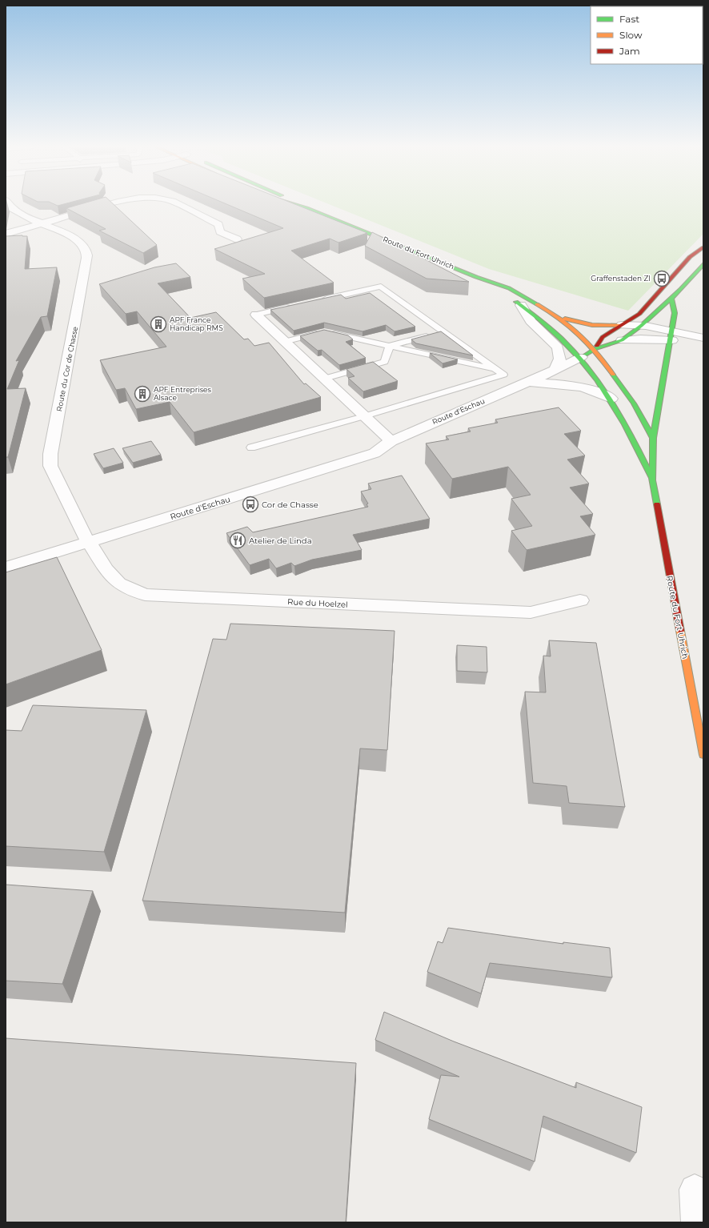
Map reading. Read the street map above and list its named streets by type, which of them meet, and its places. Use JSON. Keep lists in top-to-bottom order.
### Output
{
  "streets": {
    "street": [
      "Route du Fort Uhrich",
      "Route du Cor de Chasse",
      "Route d'Eschau",
      "Rue du Hoelzel"
    ]
  },
  "crossings": [
    ["Route du Fort Uhrich", "Route d'Eschau"],
    ["Route du Cor de Chasse", "Route d'Eschau"],
    ["Route du Cor de Chasse", "Rue du Hoelzel"],
    ["Route d'Eschau", "Rue du Hoelzel"]
  ],
  "places": {
    "bus stop": ["Graffenstaden ZI", "Cor de Chasse"],
    "building": ["APF France Handicap RMS", "APF Entreprises Alsace"],
    "restaurant": ["Atelier de Linda"]
  },
  "legend": ["Fast", "Slow", "Jam"]
}
